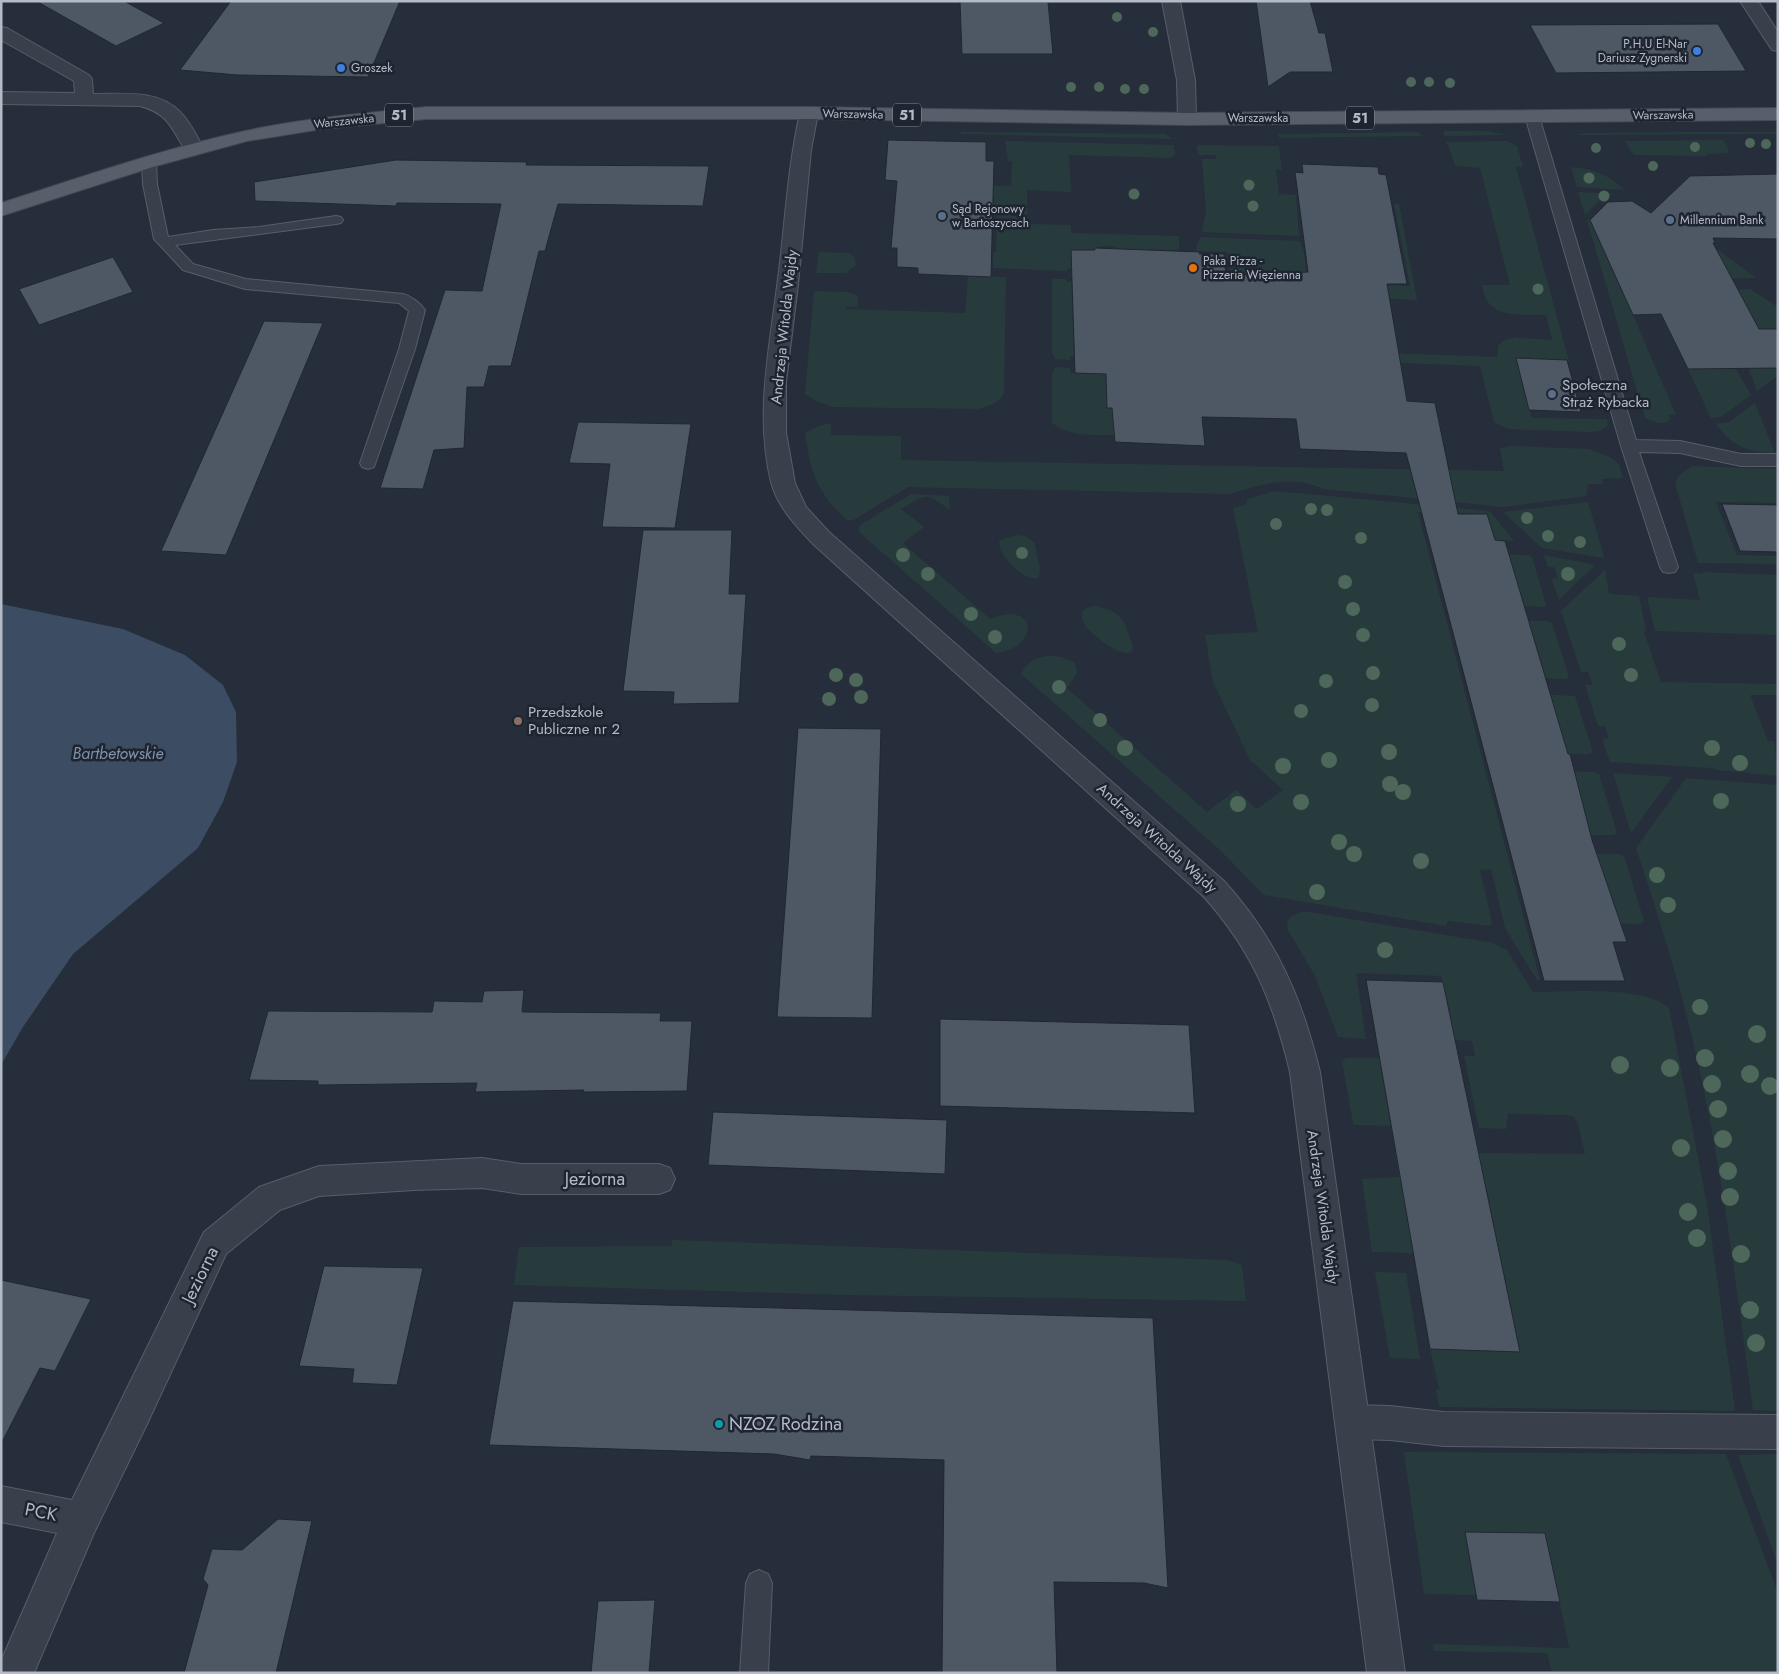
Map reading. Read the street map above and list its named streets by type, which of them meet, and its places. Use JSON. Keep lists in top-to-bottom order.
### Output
{
  "streets": {
    "main road": ["Warszawska", "51"],
    "street": ["Andrzeja Witolda Wajdy", "Jeziorna", "PCK"]
  },
  "crossings": [
    ["Warszawska", "Andrzeja Witolda Wajdy"],
    ["Jeziorna", "PCK"]
  ],
  "water": ["Bartbetowskie"],
  "places": [
    "P.H.U El-Nar Dariusz Zygnerski",
    "Groszek",
    "Sąd Rejonowy w Bartoszycach",
    "Millennium Bank",
    "Paka Pizza - Pizzeria Więzienna",
    "Społeczna Straż Rybacka",
    "Przedszkole Publiczne nr 2",
    "NZOZ Rodzina"
  ]
}
